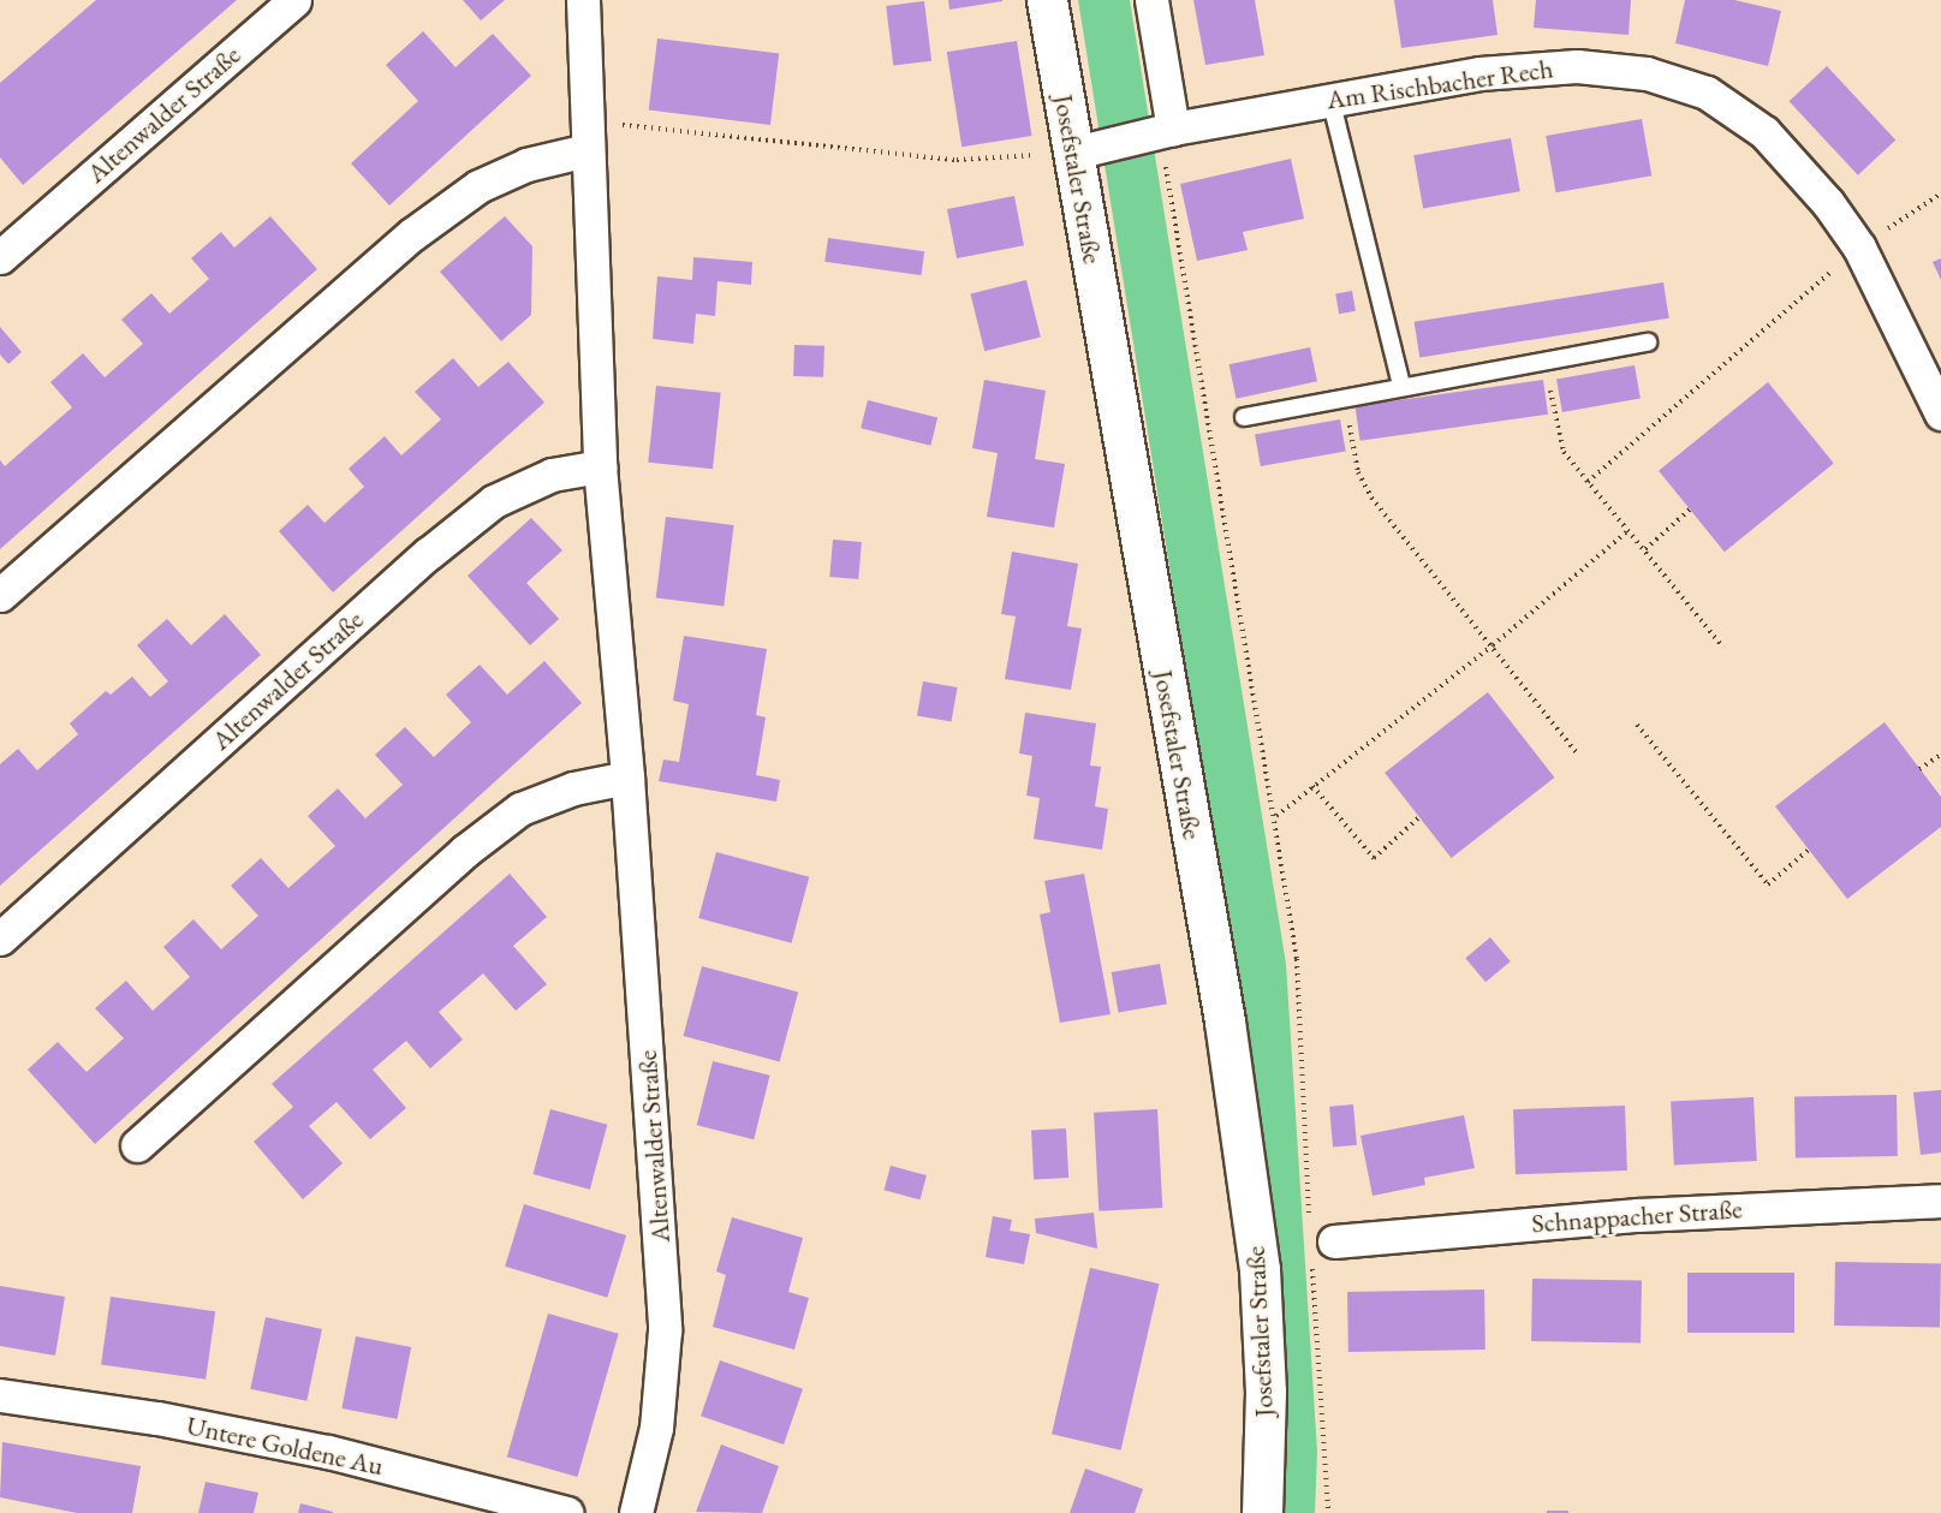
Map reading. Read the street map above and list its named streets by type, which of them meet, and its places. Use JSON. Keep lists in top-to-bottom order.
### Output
{
  "streets": {
    "street": [
      "Am Rischbacher Rech",
      "Altenwalder Straße",
      "Josefstaler Straße",
      "Schnappacher Straße",
      "Untere Goldene Au"
    ]
  },
  "crossings": [
    ["Am Rischbacher Rech", "Josefstaler Straße"]
  ]
}
